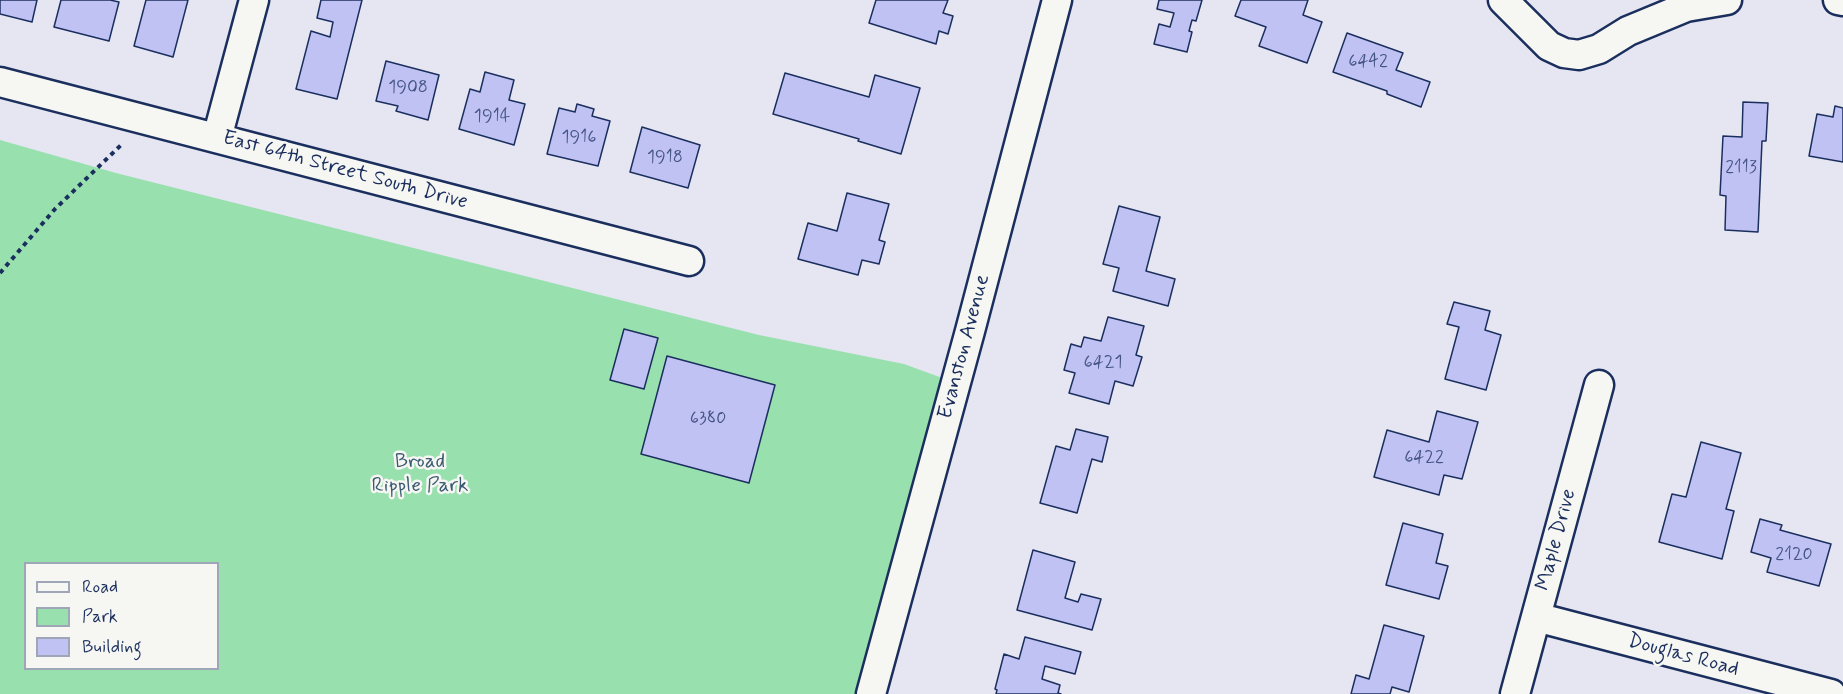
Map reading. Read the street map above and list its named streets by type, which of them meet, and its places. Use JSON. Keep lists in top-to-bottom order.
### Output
{
  "streets": {
    "street": [
      "East 64th Street South Drive",
      "Evanston Avenue",
      "Maple Drive",
      "Douglas Road"
    ]
  },
  "crossings": [
    ["Maple Drive", "Douglas Road"]
  ],
  "parks": ["Broad Ripple Park"],
  "house_numbers": [
    "6442",
    "1908",
    "1914",
    "1916",
    "1918",
    "2113",
    "6421",
    "6380",
    "6422",
    "2120"
  ],
  "legend": ["Road", "Park", "Building"]
}
